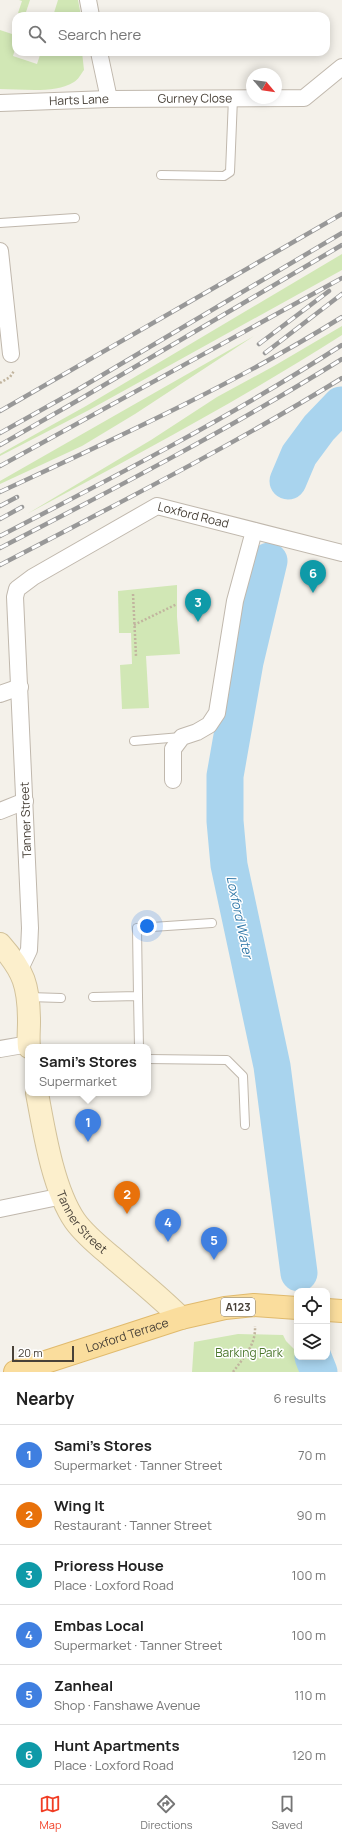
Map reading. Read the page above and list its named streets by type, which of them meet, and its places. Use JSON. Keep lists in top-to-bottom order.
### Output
{
  "streets": {
    "main road": ["A123", "Loxford Terrace"],
    "street": [
      "Harts Lane",
      "Gurney Close",
      "Loxford Road",
      "Tanner Street"
    ]
  },
  "crossings": [
    ["Harts Lane", "Gurney Close"],
    ["Loxford Road", "Tanner Street"],
    ["Tanner Street", "A123"],
    ["Tanner Street", "Loxford Terrace"],
    ["A123", "Loxford Terrace"]
  ],
  "water": ["Loxford Water"],
  "parks": ["Barking Park"],
  "scale_bar": "20 m",
  "north": "bottom right",
  "page": {
    "search": "Search here",
    "pins": [
      "6",
      "3",
      "1",
      "2",
      "4",
      "5"
    ],
    "popup": ["Sami's Stores", "Supermarket"],
    "scale": "20 m",
    "heading": ["Nearby", "6 results"],
    "list": [
      {
        "mark": "1",
        "name": "Sami's Stores",
        "note": "Supermarket · Tanner Street",
        "value": "70 m"
      },
      {
        "mark": "2",
        "name": "Wing It",
        "note": "Restaurant · Tanner Street",
        "value": "90 m"
      },
      {
        "mark": "3",
        "name": "Prioress House",
        "note": "Place · Loxford Road",
        "value": "100 m"
      },
      {
        "mark": "4",
        "name": "Embas Local",
        "note": "Supermarket · Tanner Street",
        "value": "100 m"
      },
      {
        "mark": "5",
        "name": "Zanheal",
        "note": "Shop · Fanshawe Avenue",
        "value": "110 m"
      },
      {
        "mark": "6",
        "name": "Hunt Apartments",
        "note": "Place · Loxford Road",
        "value": "120 m"
      }
    ],
    "nav": ["Map", "Directions", "Saved"]
  }
}
